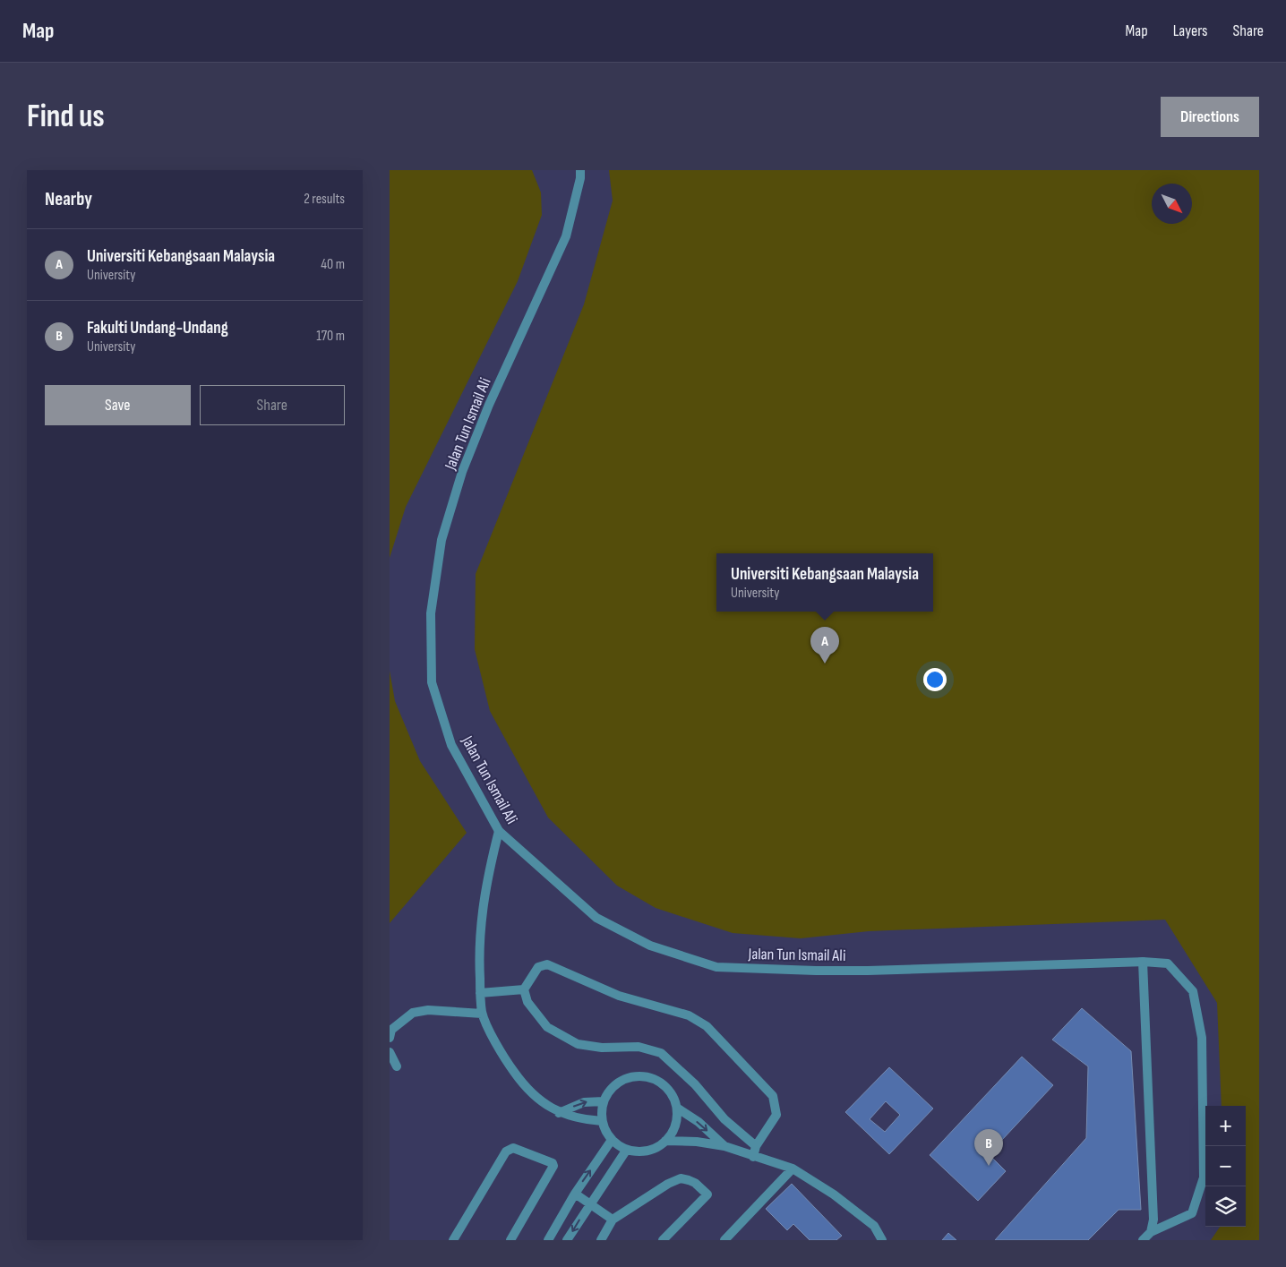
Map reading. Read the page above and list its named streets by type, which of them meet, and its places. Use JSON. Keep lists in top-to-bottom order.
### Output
{
  "streets": {
    "street": ["Jalan Tun Ismail Ali"]
  },
  "north": "bottom right",
  "page": {
    "header": "Map",
    "nav": ["Map", "Layers", "Share"],
    "buttons": [
      "Directions",
      ["Save", "Share"]
    ],
    "title": "Find us",
    "heading": ["Nearby", "2 results"],
    "list": [
      {
        "mark": "A",
        "name": "Universiti Kebangsaan Malaysia",
        "note": "University",
        "value": "40 m"
      },
      {
        "mark": "B",
        "name": "Fakulti Undang-Undang",
        "note": "University",
        "value": "170 m"
      }
    ],
    "popup": ["Universiti Kebangsaan Malaysia", "University"],
    "pins": ["A", "B"],
    "map_buttons": ["+", "−"]
  }
}
